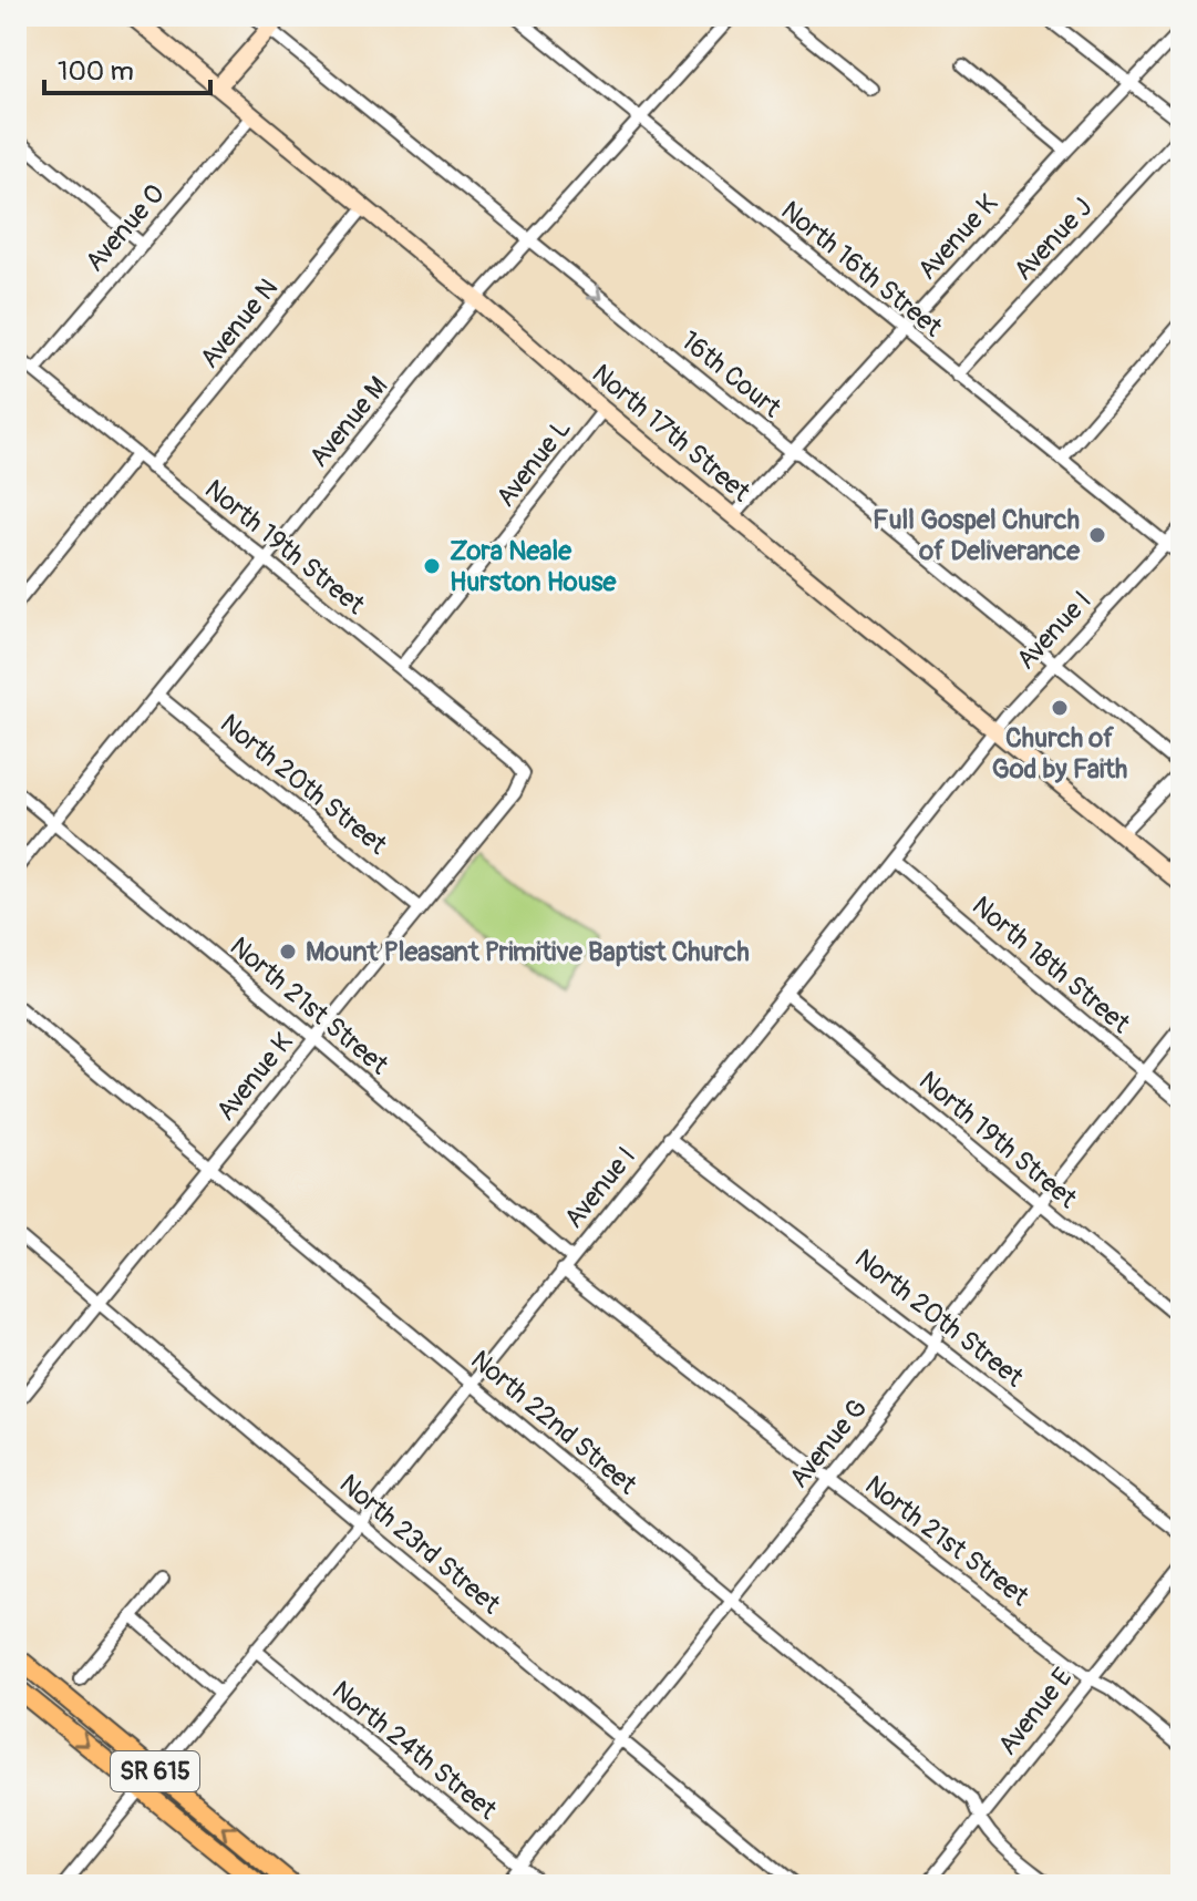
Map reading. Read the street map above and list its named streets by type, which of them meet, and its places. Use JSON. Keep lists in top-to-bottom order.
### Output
{
  "streets": {
    "main road": ["SR 615"],
    "street": [
      "Avenue O",
      "Avenue K",
      "Avenue J",
      "North 16th Street",
      "Avenue N",
      "16th Court",
      "Avenue M",
      "North 17th Street",
      "Avenue L",
      "North 19th Street",
      "Avenue I",
      "North 20th Street",
      "North 18th Street",
      "North 21st Street",
      "North 22nd Street",
      "Avenue G",
      "North 23rd Street",
      "Avenue E",
      "North 24th Street"
    ]
  },
  "crossings": [
    ["Avenue O", "North 17th Street"],
    ["Avenue O", "North 19th Street"],
    ["Avenue K", "North 16th Street"],
    ["Avenue K", "16th Court"],
    ["Avenue K", "North 17th Street"],
    ["Avenue K", "North 19th Street"],
    ["Avenue K", "North 20th Street"],
    ["Avenue K", "North 21st Street"],
    ["Avenue K", "North 22nd Street"],
    ["Avenue K", "North 23rd Street"],
    ["Avenue J", "North 16th Street"],
    ["North 16th Street", "Avenue M"],
    ["North 16th Street", "Avenue I"],
    ["Avenue N", "North 17th Street"],
    ["Avenue N", "North 19th Street"],
    ["16th Court", "Avenue M"],
    ["16th Court", "Avenue I"],
    ["Avenue M", "North 17th Street"],
    ["Avenue M", "North 19th Street"],
    ["Avenue M", "North 20th Street"],
    ["Avenue M", "North 21st Street"],
    ["North 17th Street", "Avenue L"],
    ["North 17th Street", "Avenue I"],
    ["Avenue L", "North 19th Street"],
    ["North 19th Street", "Avenue I"],
    ["North 19th Street", "Avenue G"],
    ["Avenue I", "North 20th Street"],
    ["Avenue I", "North 18th Street"],
    ["Avenue I", "North 21st Street"],
    ["Avenue I", "North 22nd Street"],
    ["Avenue I", "North 23rd Street"],
    ["Avenue I", "North 24th Street"],
    ["Avenue I", "SR 615"],
    ["North 20th Street", "Avenue G"],
    ["North 18th Street", "Avenue G"],
    ["North 21st Street", "Avenue G"],
    ["North 21st Street", "Avenue E"],
    ["North 22nd Street", "Avenue G"],
    ["North 22nd Street", "Avenue E"],
    ["Avenue G", "North 23rd Street"],
    ["Avenue G", "North 24th Street"]
  ],
  "places": [
    "Full Gospel Church of Deliverance",
    "Zora Neale Hurston House",
    "Church of God by Faith",
    "Mount Pleasant Primitive Baptist Church"
  ],
  "scale_bar": "100 m"
}
